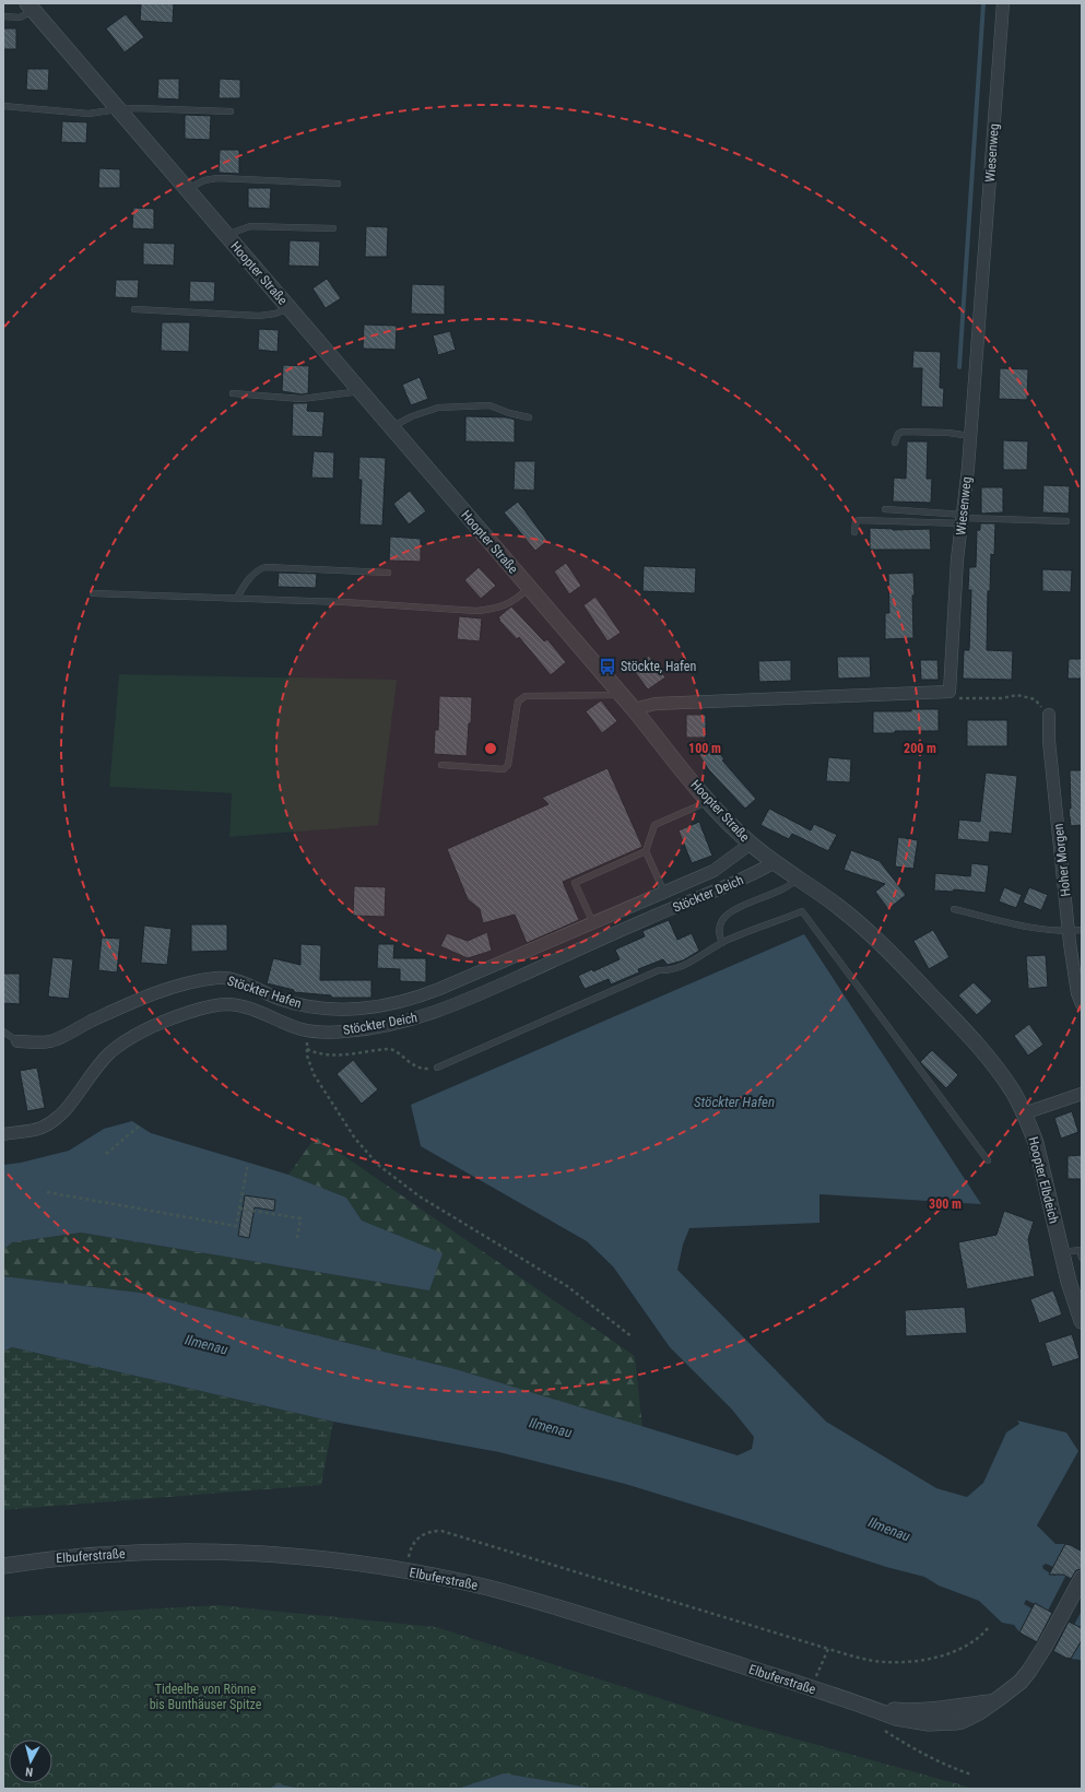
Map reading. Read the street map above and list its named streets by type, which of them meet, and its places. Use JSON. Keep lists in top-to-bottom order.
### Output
{
  "streets": {
    "street": [
      "Wiesenweg",
      "Hoopter Straße",
      "Hoher Morgen",
      "Stöckter Deich",
      "Stöckter Hafen",
      "Hoopter Elbdeich",
      "Elbuferstraße"
    ]
  },
  "crossings": [
    ["Hoopter Straße", "Stöckter Deich"],
    ["Hoopter Straße", "Stöckter Hafen"],
    ["Hoopter Straße", "Hoopter Elbdeich"]
  ],
  "water": ["Stöckter Hafen", "Ilmenau"],
  "parks": ["Tideelbe von Rönne bis Bunthäuser Spitze"],
  "places": {
    "bus stop": ["Stöckte, Hafen"]
  },
  "north": "bottom",
  "rings": ["100 m", "200 m", "300 m"]
}
